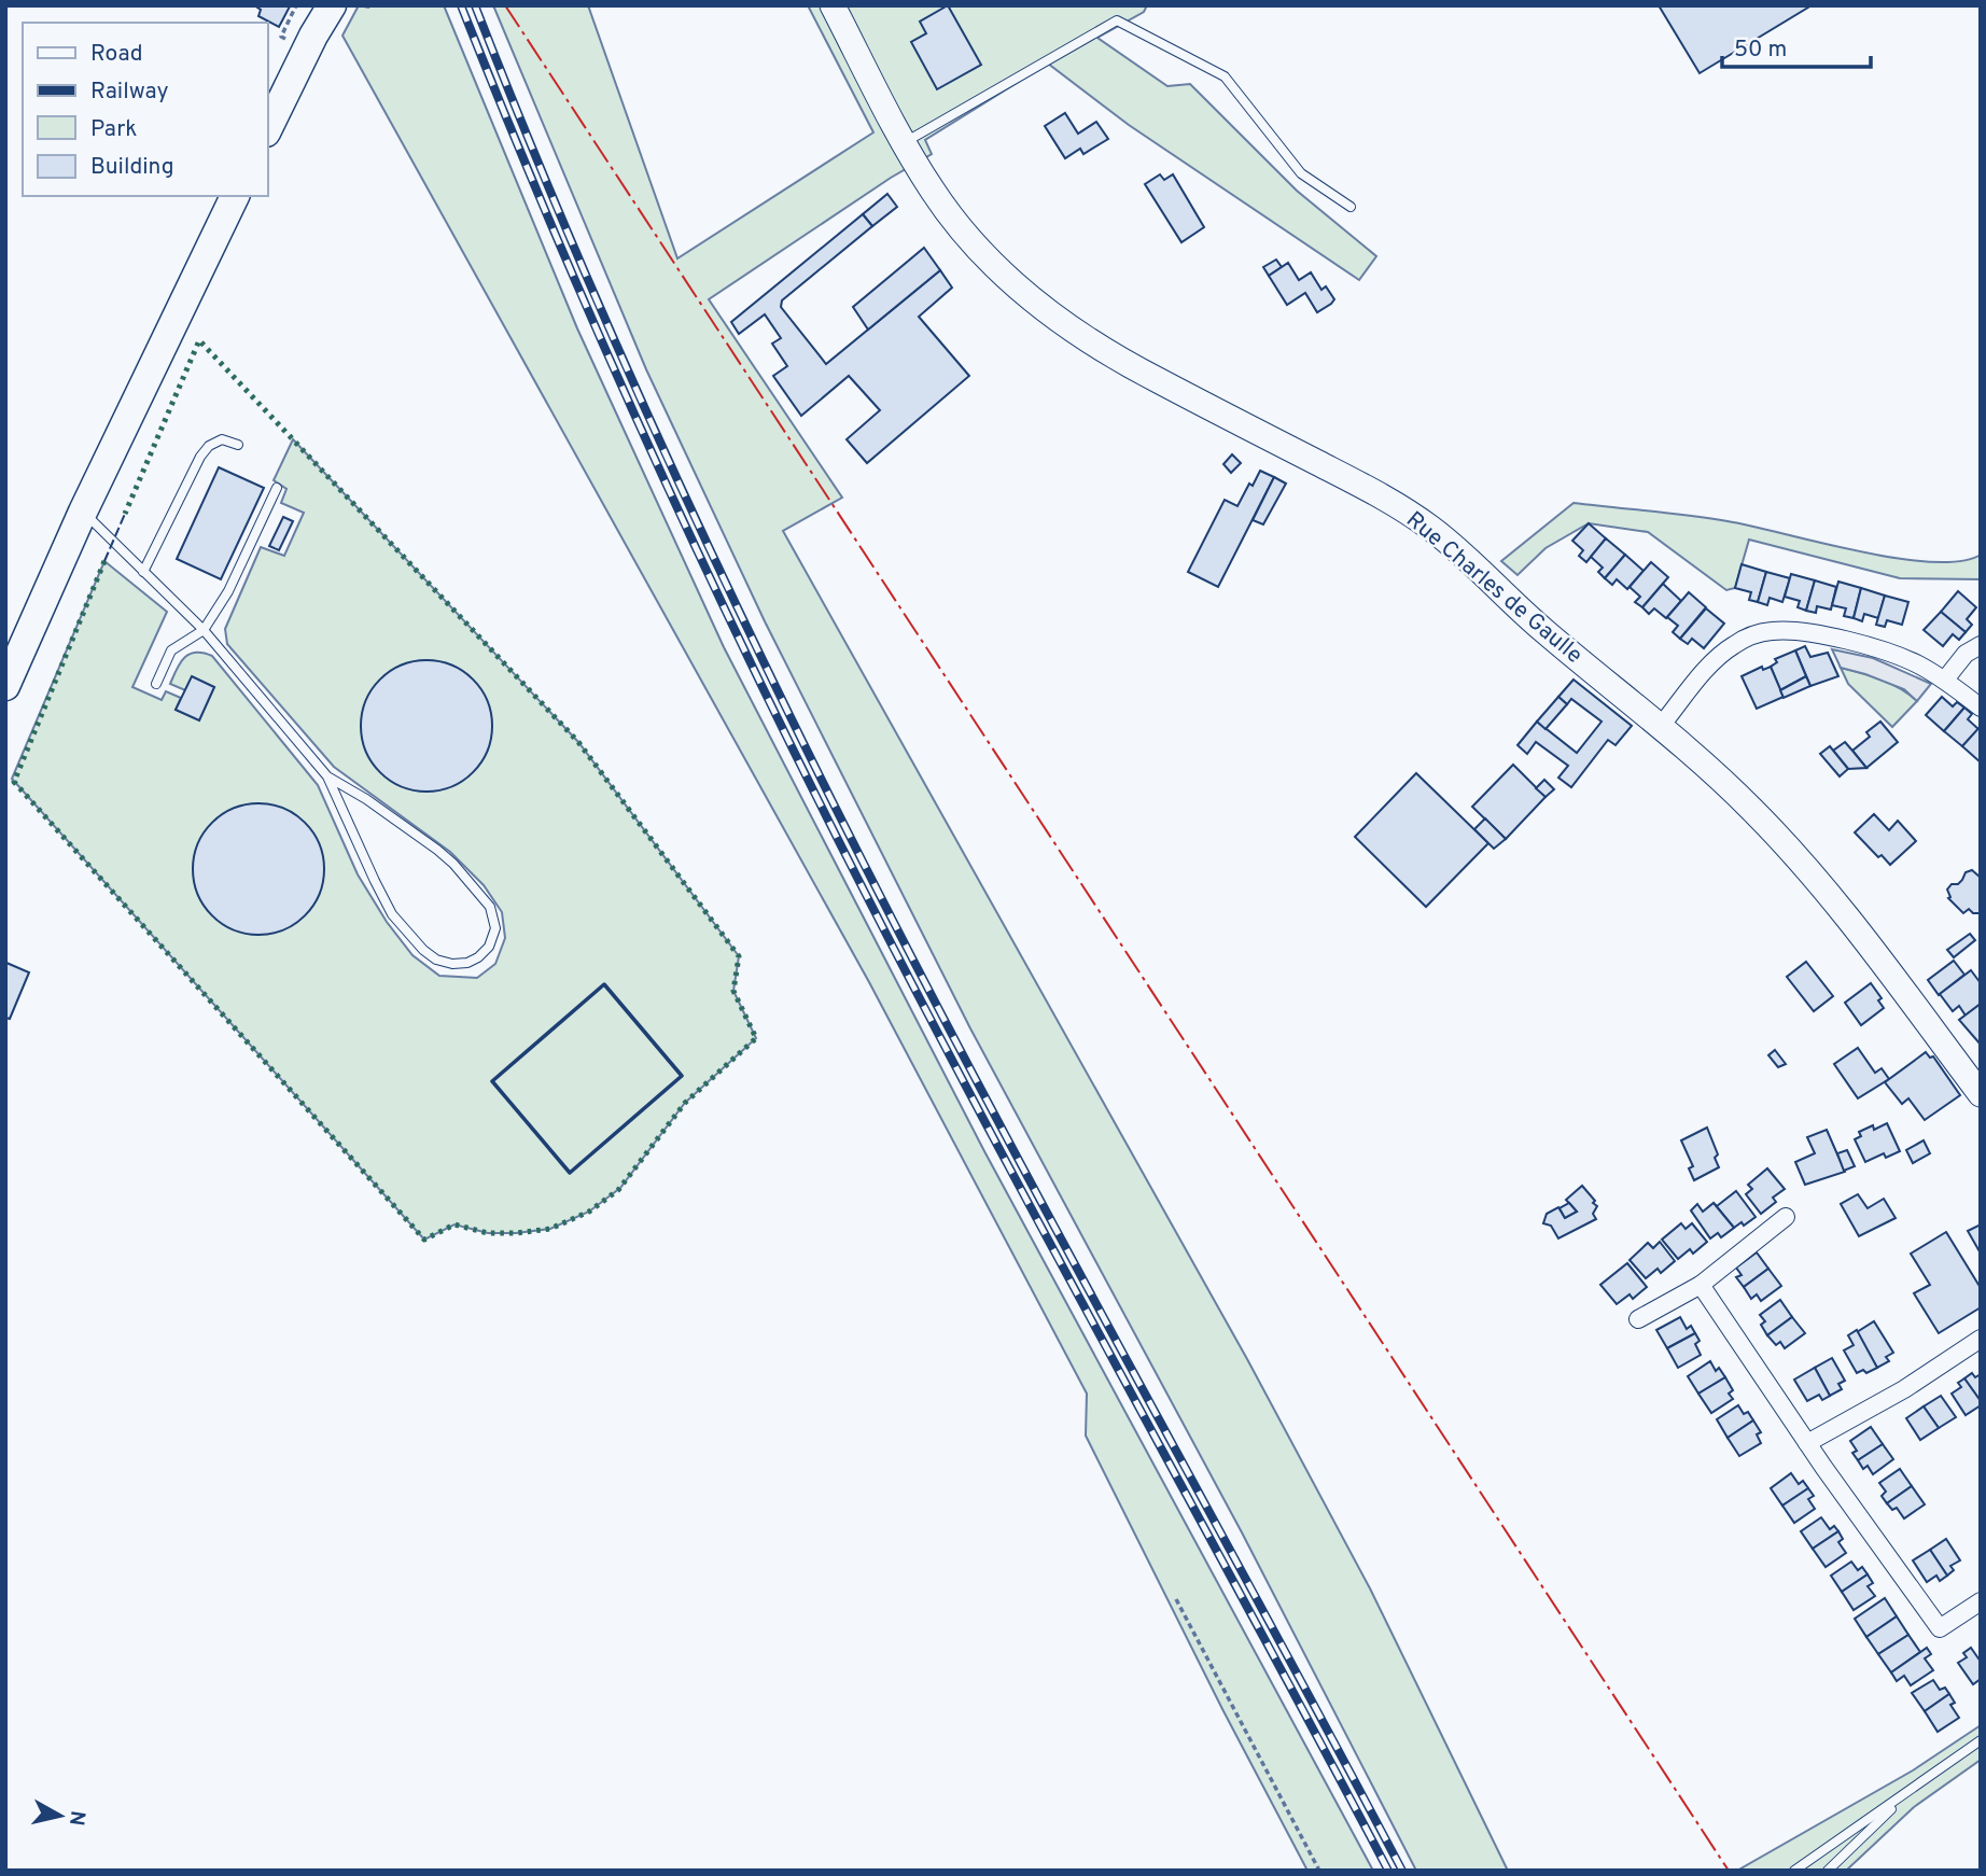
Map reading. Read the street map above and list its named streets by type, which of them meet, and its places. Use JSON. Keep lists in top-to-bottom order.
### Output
{
  "streets": {
    "street": ["Rue Charles de Gaulle"]
  },
  "legend": [
    "Road",
    "Railway",
    "Park",
    "Building"
  ],
  "scale_bar": "50 m",
  "north": "right"
}
